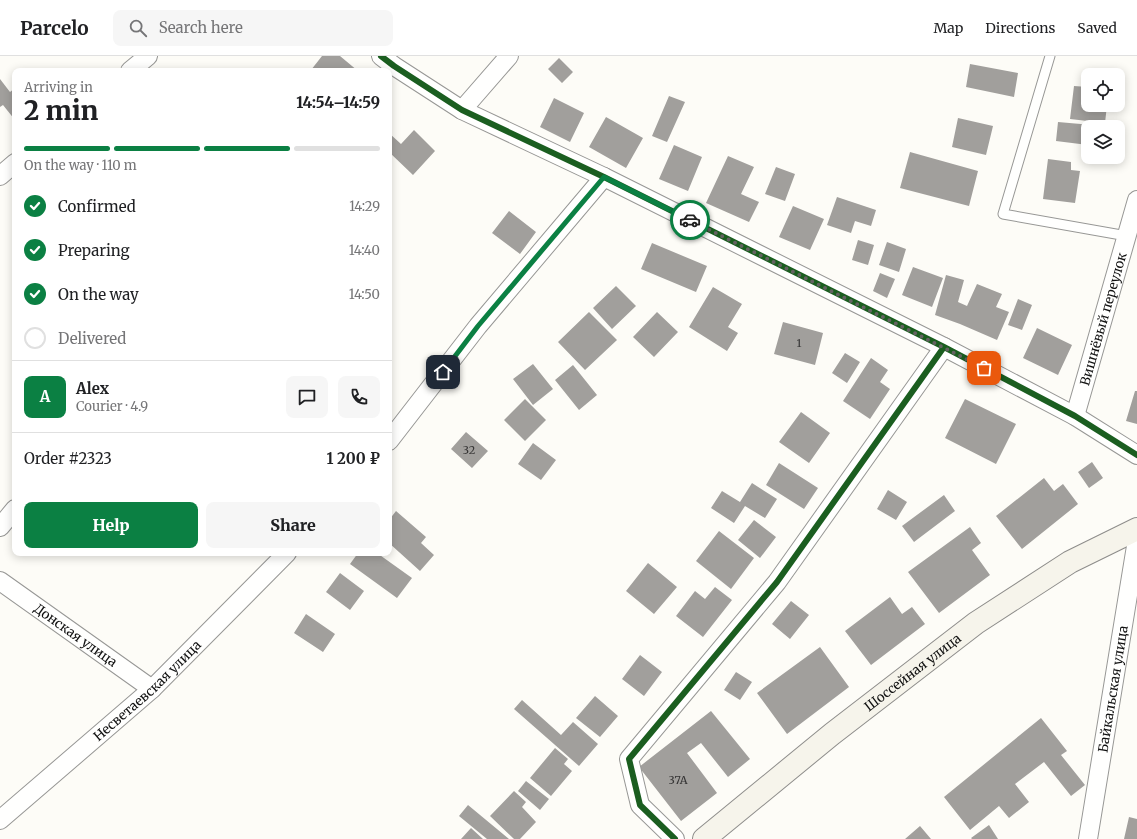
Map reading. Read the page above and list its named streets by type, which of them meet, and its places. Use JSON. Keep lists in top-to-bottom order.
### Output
{
  "streets": {
    "street": [
      "Вишнёвый переулок",
      "Донская улица",
      "Шоссейная улица",
      "Байкальская улица",
      "Несветаевская улица"
    ]
  },
  "crossings": [
    ["Донская улица", "Несветаевская улица"]
  ],
  "house_numbers": ["1", "32", "37А"],
  "page": {
    "header": "Parcelo",
    "search": "Search here",
    "nav": ["Map", "Directions", "Saved"],
    "heading": ["2 min", "Arriving in", "14:54–14:59"],
    "panel": [
      "Alex",
      "Courier · 4.9",
      "Order #2323",
      "1 200 ₽"
    ],
    "bar": "On the way · 110 m",
    "list": [
      ["Confirmed", "14:29"],
      ["Preparing", "14:40"],
      ["On the way", "14:50"],
      "Delivered"
    ],
    "round": "A",
    "buttons": ["Help", "Share"]
  }
}
